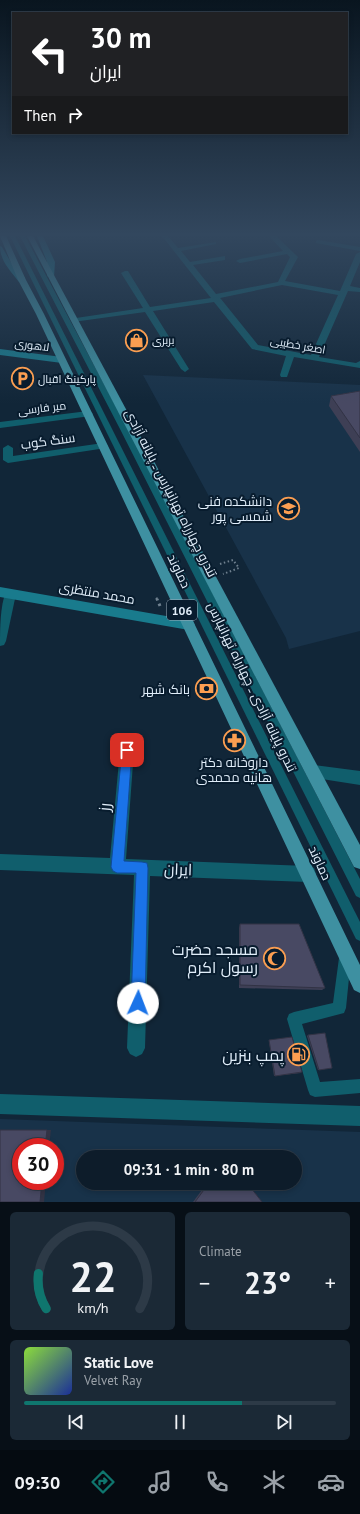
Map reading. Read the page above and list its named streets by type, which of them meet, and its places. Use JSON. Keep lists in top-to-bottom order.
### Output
{
  "streets": {
    "main road": [
      "لاهوری",
      "دماوند",
      "محمد منتظری",
      "106"
    ],
    "street": [
      "اصغر خطیبی",
      "میر فارسی",
      "سنگ کوب",
      "رز",
      "ایران"
    ],
    "lane": ["تندرو چهارراه تهرانپارس ـ پایانه آزادی", "تندرو پایانه آزادی ـ چهارراه تهرانپارس"]
  },
  "crossings": [
    ["لاهوری", "دماوند"],
    ["میر فارسی", "دماوند"],
    ["سنگ کوب", "دماوند"],
    ["دماوند", "محمد منتظری"],
    ["دماوند", "ایران"],
    ["رز", "ایران"]
  ],
  "places": {
    "shop": ["بربری"],
    "parking": ["پارکینگ اقبال"],
    "school or university": ["دانشکده فنی شمسی پور"],
    "bank": ["بانک شهر"],
    "pharmacy": ["داروخانه دکتر هانیه محمدی"],
    "mosque": ["مسجد حضرت رسول اکرم"],
    "fuel station": ["پمپ بنزین"]
  },
  "page": {
    "turn": ["30 m", "ایران"],
    "then": "Then",
    "limit": "30",
    "trip": "09:31 · 1 min · 80 m",
    "tile": "Climate",
    "heat": ["−", "23°", "+"],
    "song": ["Static Love", "Velvet Ray"],
    "tabs": "09:30",
    "gauge": ["22", "km/h"]
  }
}
